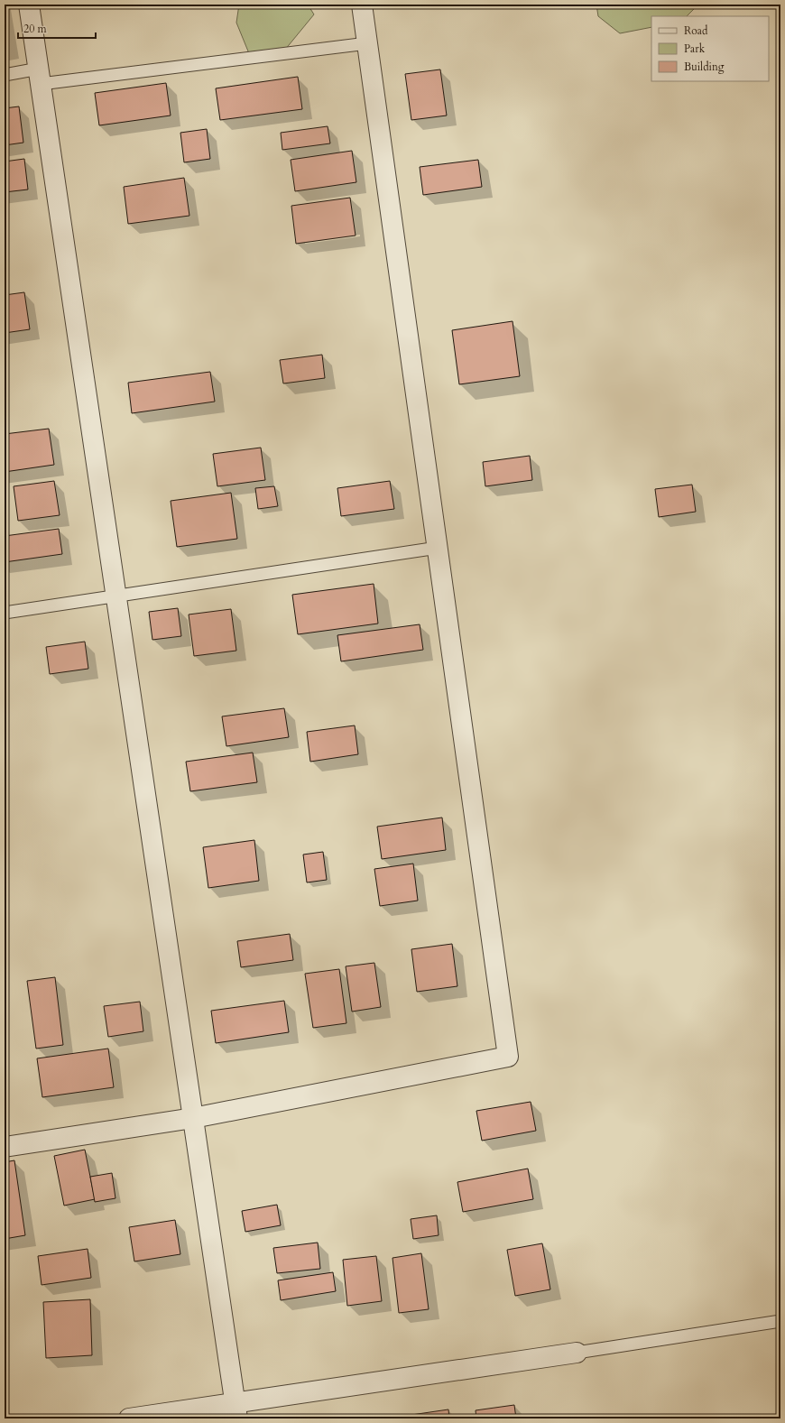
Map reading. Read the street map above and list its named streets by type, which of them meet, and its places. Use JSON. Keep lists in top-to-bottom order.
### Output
{
  "legend": ["Road", "Park", "Building"],
  "scale_bar": "20 m"
}
